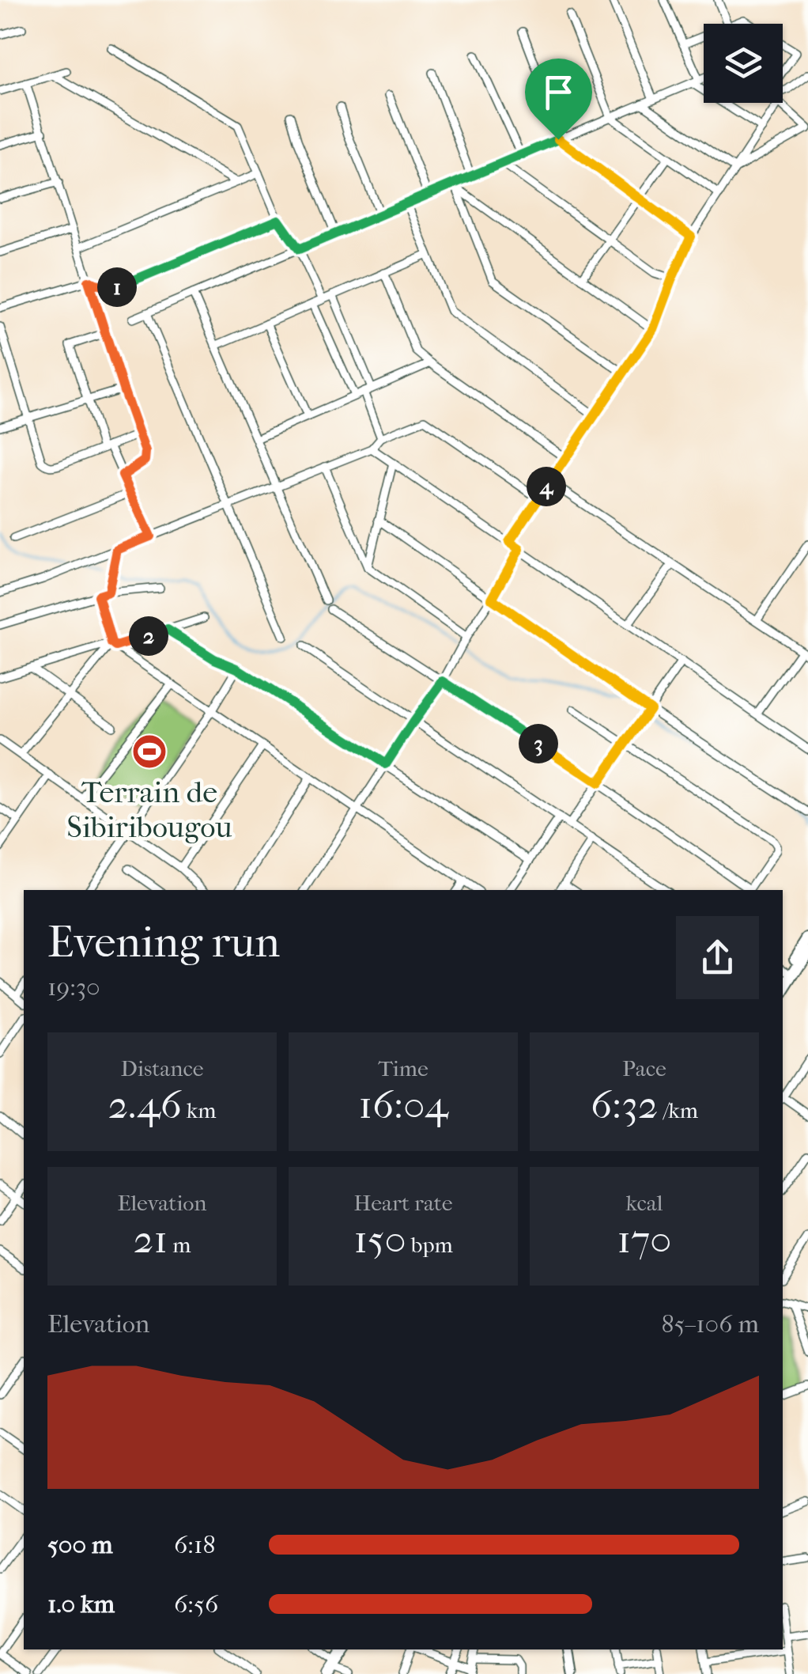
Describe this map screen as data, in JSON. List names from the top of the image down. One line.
{"places":{"sports":["Terrain de Sibiribougou"]},"page":{"pins":["1","4","2","3"],"heading":["Evening run","19:30"],"stats":[["Distance","2.46 km"],["Time","16:04"],["Pace","6:32 /km"],["Elevation","21 m"],["Heart rate","150 bpm"],["kcal","170"]],"chart":["Elevation","85–106 m"],"list":[{"name":"500 m","note":"6:18"},{"name":"1.0 km","note":"6:56"}]}}
